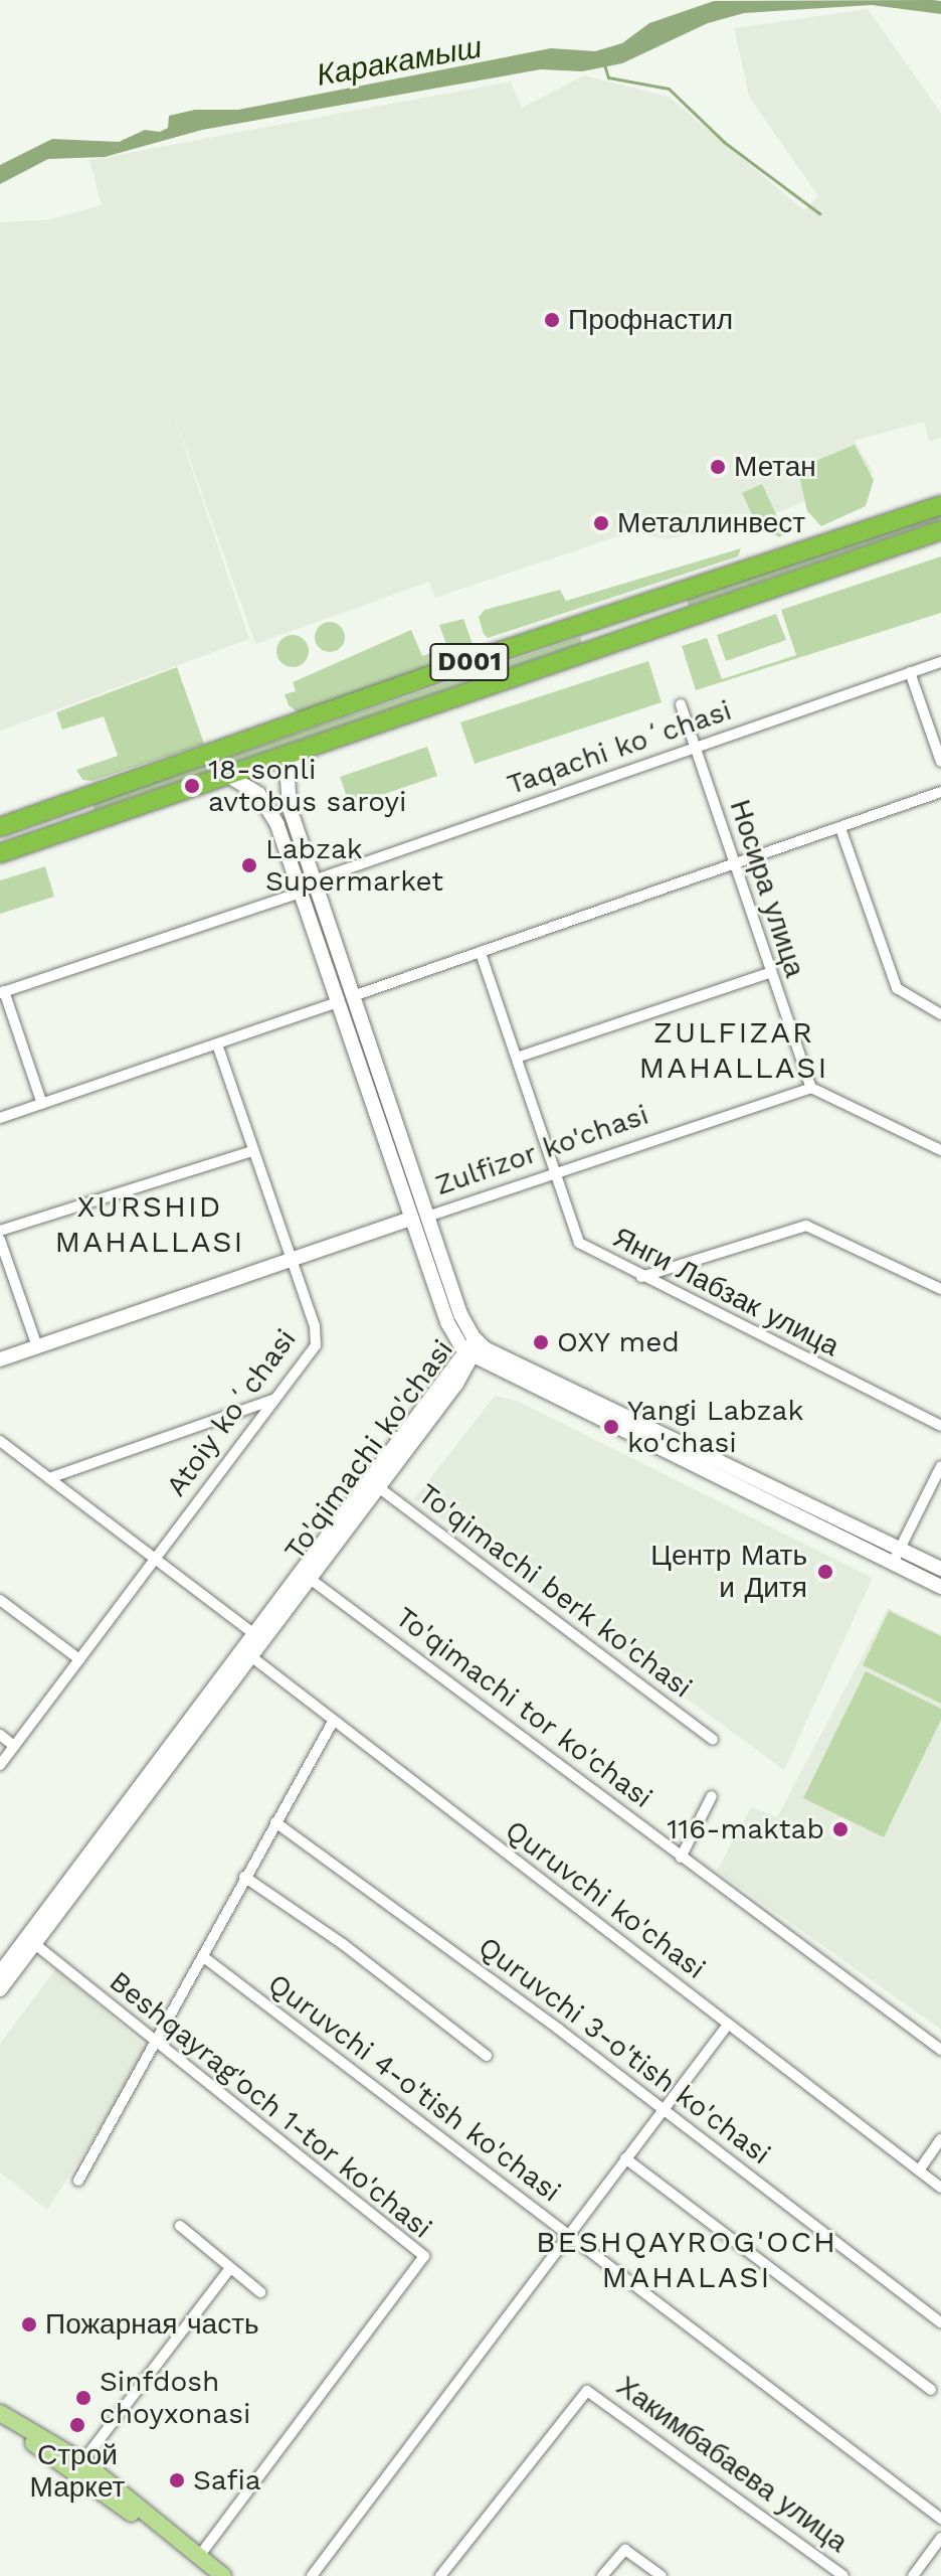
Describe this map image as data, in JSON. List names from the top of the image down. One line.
{"streets":{"highway":["D001"],"main road":["Zulfizor ko'chasi","To'qimachi ko'chasi"],"street":["Taqachi koʻchasi","Носира улица","Янги Лабзак улица","Atoiy koʻchasi","To'qimachi berk ko'chasi","To'qimachi tor ko'chasi","Quruvchi ko'chasi","Quruvchi 3-o'tish ko'chasi","Quruvchi 4-o'tish ko'chasi","Beshqayrag'och 1-tor ko'chasi","Хакимбабаева улица"]},"crossings":[["Taqachi koʻchasi","Носира улица"],["Носира улица","Zulfizor ko'chasi"],["Zulfizor ko'chasi","Янги Лабзак улица"],["Zulfizor ko'chasi","Atoiy koʻchasi"],["To'qimachi ko'chasi","To'qimachi berk ko'chasi"],["To'qimachi ko'chasi","To'qimachi tor ko'chasi"],["To'qimachi ko'chasi","Quruvchi ko'chasi"],["To'qimachi ko'chasi","Beshqayrag'och 1-tor ko'chasi"]],"districts":["ZULFIZAR MAHALLASI","XURSHID MAHALLASI","BESHQAYROG'OCH MAHALASI"],"water":["Каракамыш"],"places":["Профнастил","Метан","Металлинвест","18-sonli avtobus saroyi","Labzak Supermarket","OXY med","Yangi Labzak ko'chasi","Центр Мать и Дитя","116-maktab","Пожарная часть","Sinfdosh choyxonasi","Строй Маркет","Safia"]}
